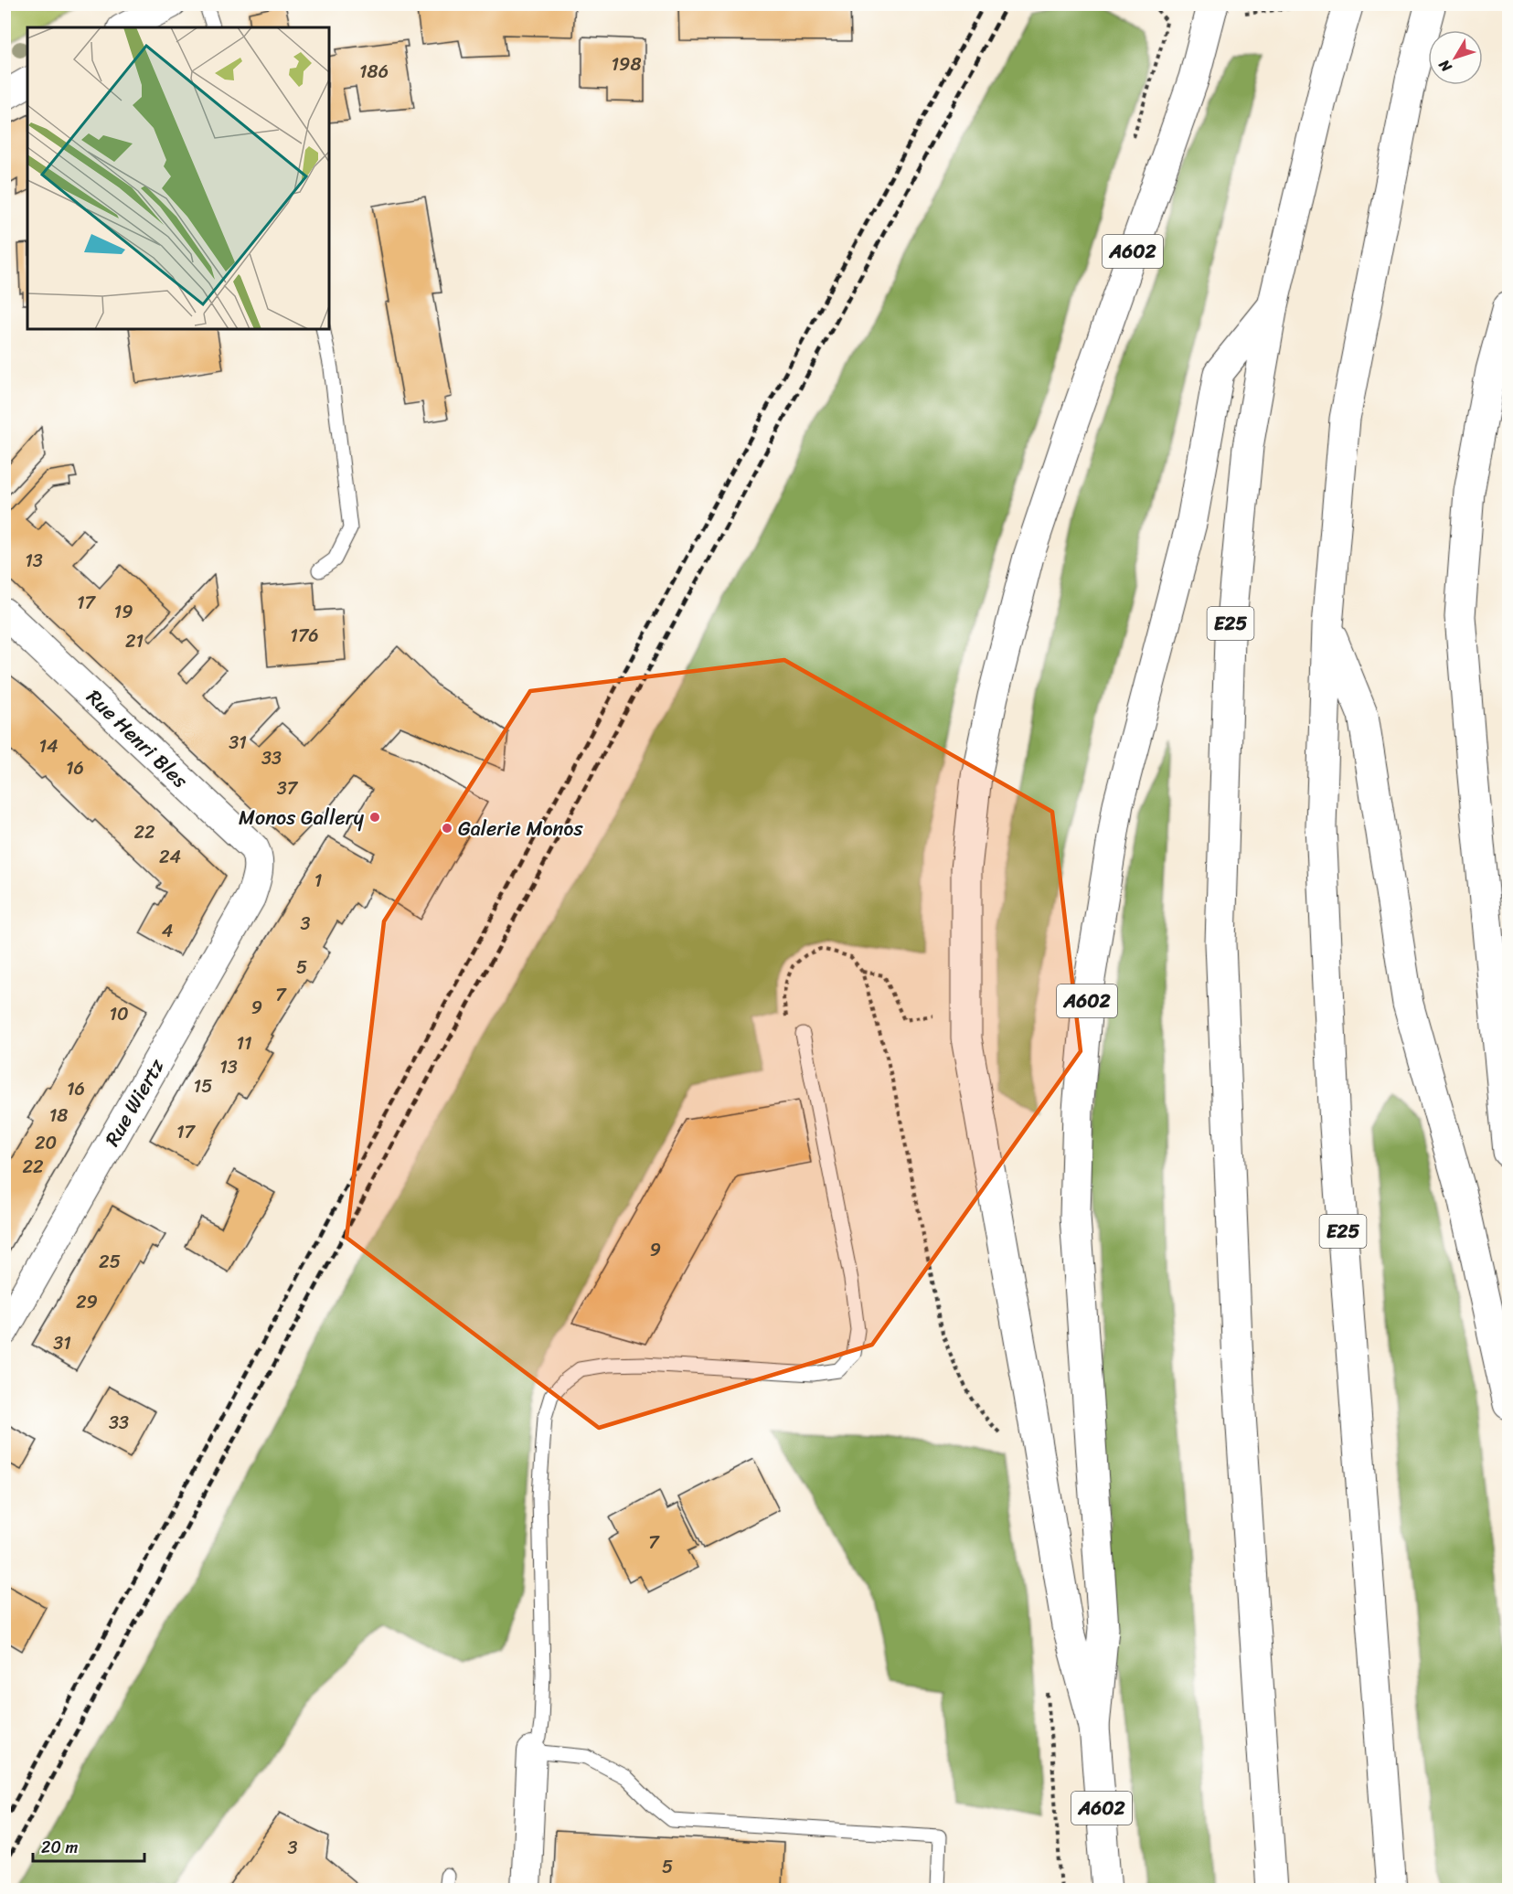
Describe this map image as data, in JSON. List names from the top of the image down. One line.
{"streets":{"highway":["A602","E25"],"street":["Rue Henri Bles","Rue Wiertz"]},"crossings":[["A602","E25"],["Rue Henri Bles","Rue Wiertz"]],"places":["Monos Gallery","Galerie Monos"],"house_numbers":["198","186","13","17","19","176","21","31","14","33","16","37","22","24","1","3","4","5","7","9","10","11","13","15","16","18","17","20","22","9","25","29","31","33","7","3","5"],"scale_bar":"20 m","north":"bottom left"}
